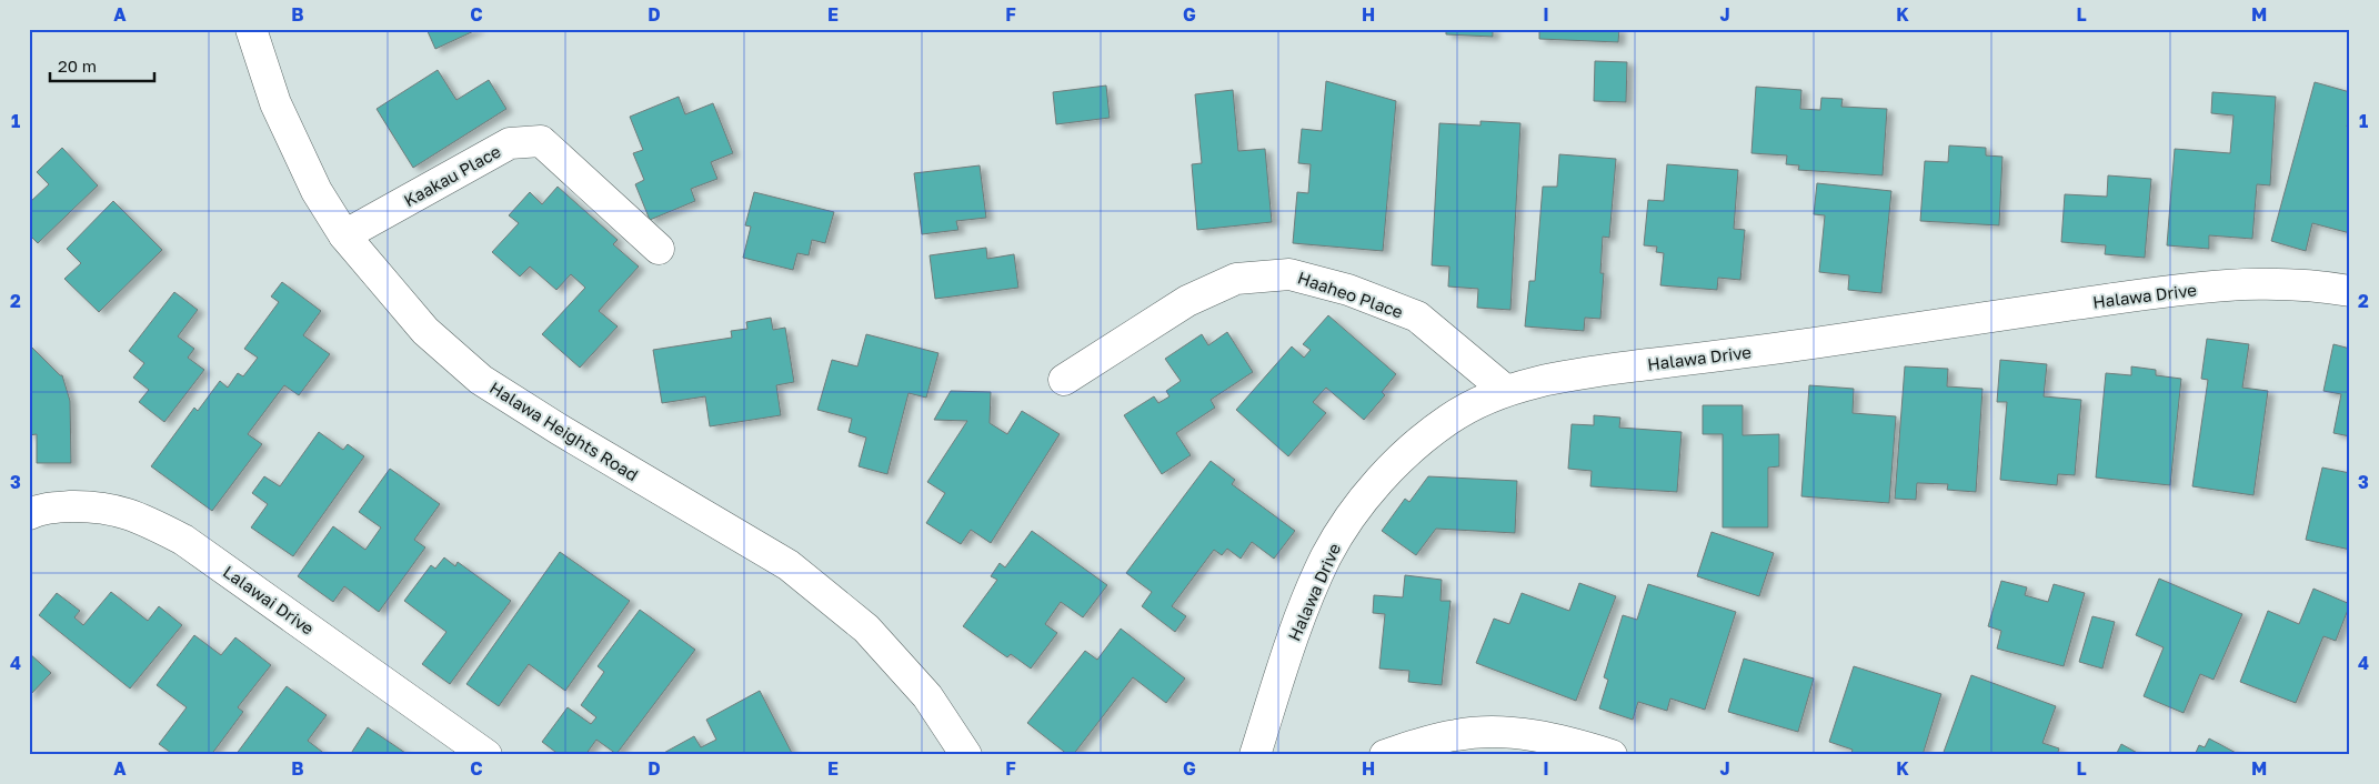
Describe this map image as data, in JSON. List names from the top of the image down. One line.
{"streets":{"street":["Kaakau Place","Haaheo Place","Halawa Drive","Halawa Heights Road","Lalawai Drive"]},"crossings":[["Kaakau Place","Halawa Heights Road"],["Haaheo Place","Halawa Drive"]],"scale_bar":"20 m","grid":{"columns":["A","B","C","D","E","F","G","H","I","J","K","L","M"],"rows":["1","2","3","4"]}}
